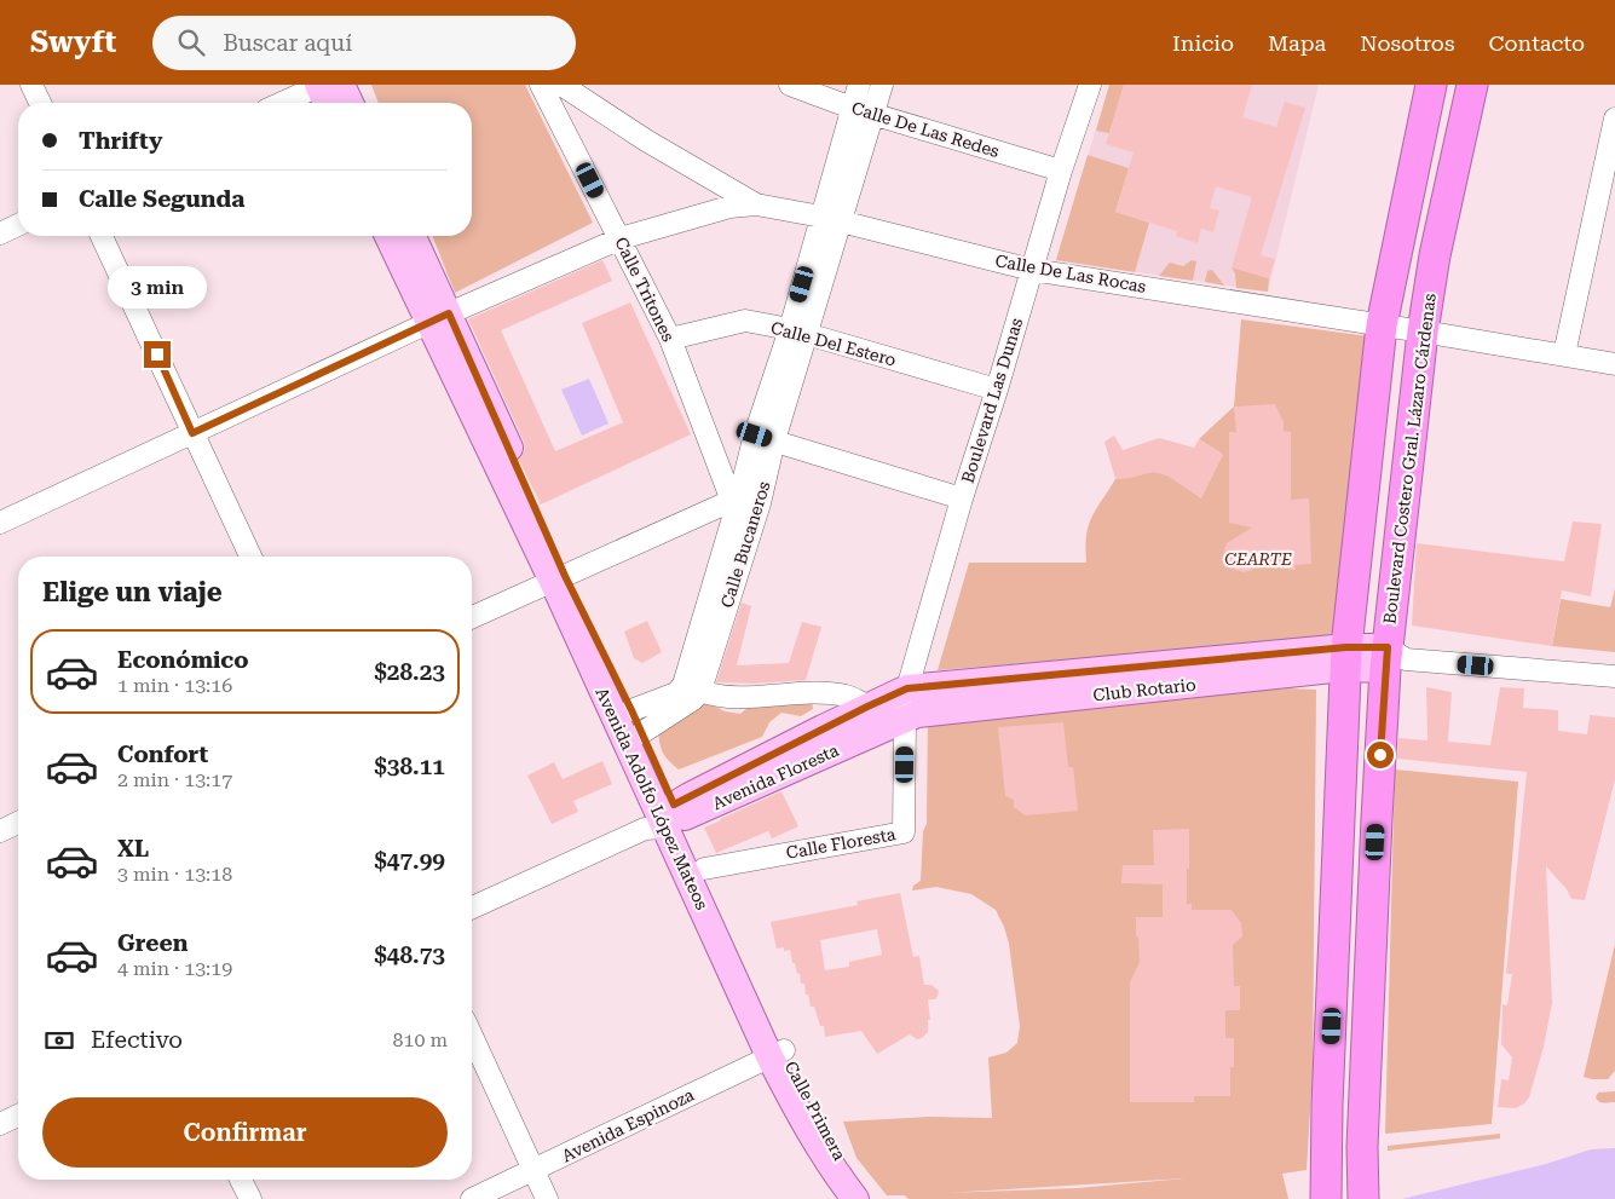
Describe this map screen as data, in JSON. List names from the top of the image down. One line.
{"streets":{"highway":["Boulevard Costero Gral. Lázaro Cárdenas"],"main road":["Club Rotario","Avenida Floresta","Avenida Adolfo López Mateos","Calle Primera"],"street":["Calle De Las Redes","Calle De Las Rocas","Calle Tritones","Calle Del Estero","Boulevard Las Dunas","Calle Bucaneros","Calle Floresta","Avenida Espinoza"]},"crossings":[["Calle De Las Redes","Boulevard Las Dunas"],["Calle De Las Redes","Calle Bucaneros"],["Calle De Las Rocas","Boulevard Las Dunas"],["Calle De Las Rocas","Boulevard Costero Gral. Lázaro Cárdenas"],["Calle De Las Rocas","Calle Bucaneros"],["Calle Tritones","Calle Del Estero"],["Calle Tritones","Calle Bucaneros"],["Calle Del Estero","Boulevard Las Dunas"],["Calle Del Estero","Calle Bucaneros"],["Boulevard Las Dunas","Club Rotario"],["Boulevard Las Dunas","Avenida Floresta"],["Boulevard Las Dunas","Calle Floresta"],["Boulevard Costero Gral. Lázaro Cárdenas","Club Rotario"],["Calle Bucaneros","Avenida Adolfo López Mateos"],["Club Rotario","Avenida Floresta"],["Club Rotario","Calle Floresta"],["Avenida Floresta","Avenida Adolfo López Mateos"],["Avenida Floresta","Calle Floresta"],["Avenida Adolfo López Mateos","Calle Floresta"],["Avenida Adolfo López Mateos","Calle Primera"],["Avenida Adolfo López Mateos","Avenida Espinoza"],["Calle Primera","Avenida Espinoza"]],"parks":["CEARTE"],"page":{"header":"Swyft","search":"Buscar aquí","nav":["Inicio","Mapa","Nosotros","Contacto"],"banner":["Thrifty","Calle Segunda"],"bubble":"3 min","heading":"Elige un viaje","list":[{"name":"Económico","note":"1 min · 13:16","value":"$28.23"},{"name":"Confort","note":"2 min · 13:17","value":"$38.11"},{"name":"XL","note":"3 min · 13:18","value":"$47.99"},{"name":"Green","note":"4 min · 13:19","value":"$48.73"}],"pay":["Efectivo","810 m"],"buttons":"Confirmar"}}
